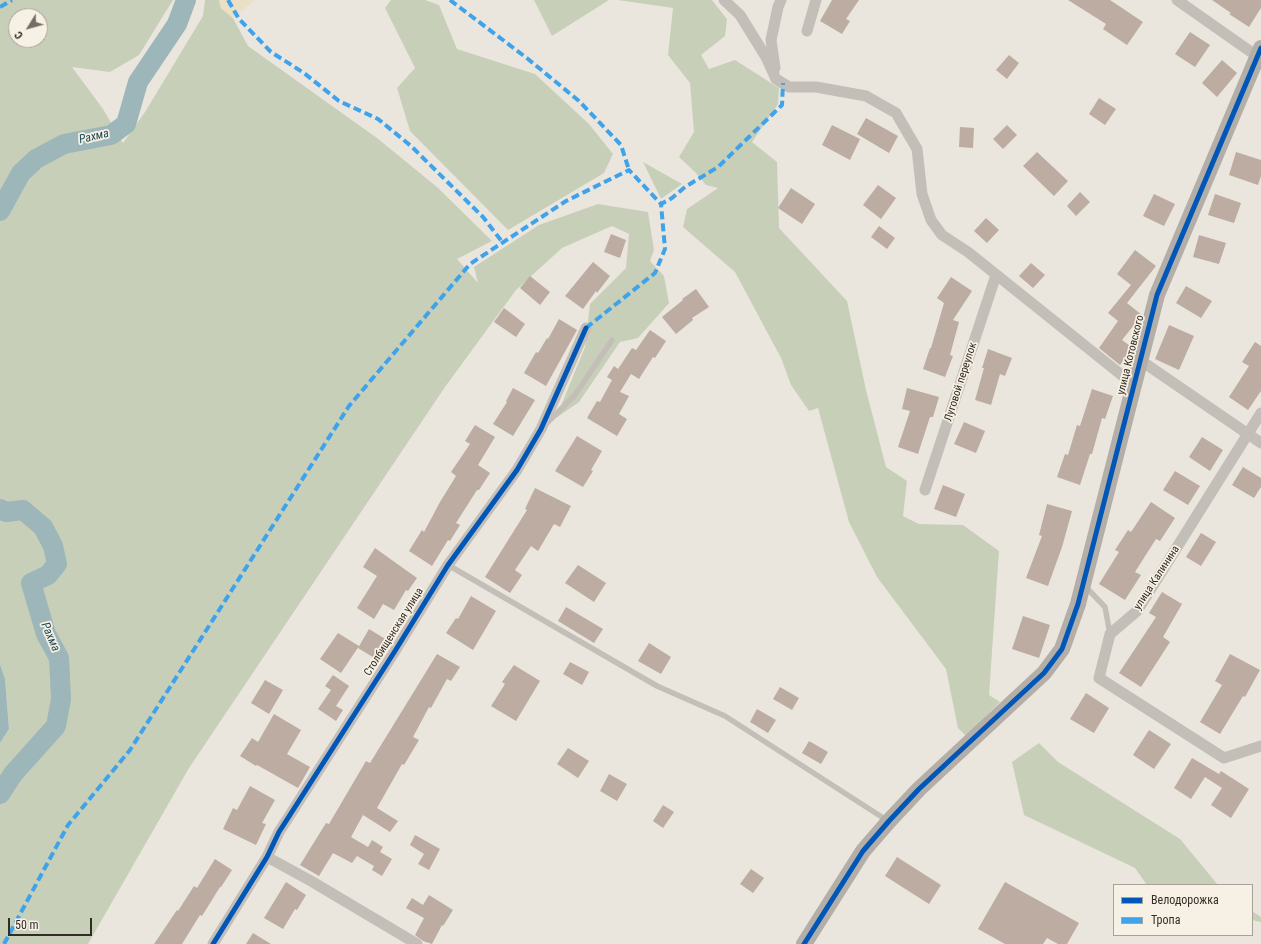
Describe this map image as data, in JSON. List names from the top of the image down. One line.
{"streets":{"street":["улица Котовского","Луговой переулок","улица Калинина","Столбищенская улица"]},"water":["Рахма"],"legend":["Велодорожка","Тропа"],"scale_bar":"50 m","north":"bottom left"}
